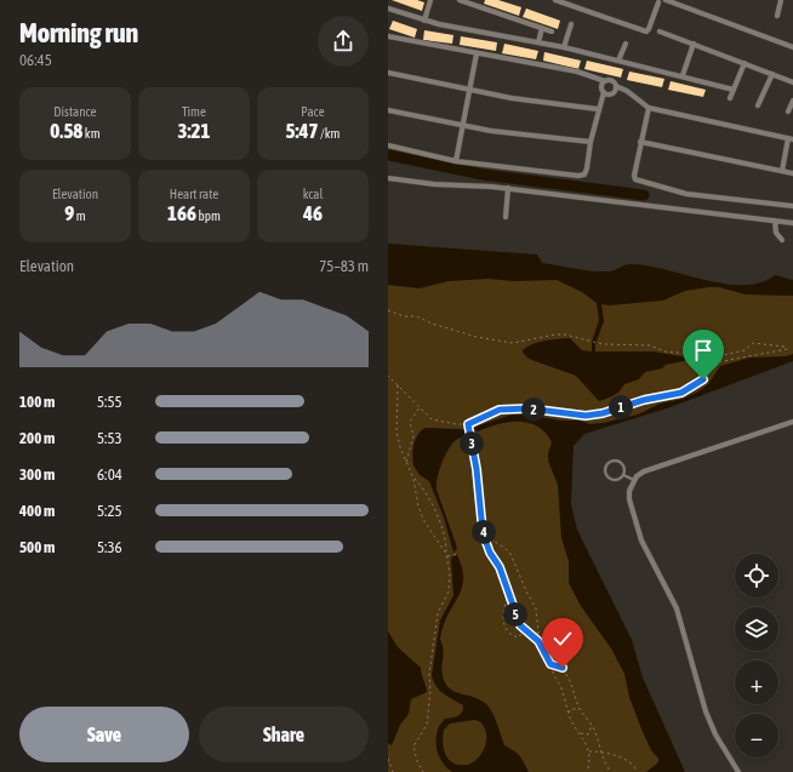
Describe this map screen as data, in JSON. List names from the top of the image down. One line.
{"page":{"heading":["Morning run","06:45"],"stats":[["Distance","0.58 km"],["Time","3:21"],["Pace","5:47 /km"],["Elevation","9 m"],["Heart rate","166 bpm"],["kcal","46"]],"chart":["Elevation","75–83 m"],"list":[{"name":"100 m","note":"5:55"},{"name":"200 m","note":"5:53"},{"name":"300 m","note":"6:04"},{"name":"400 m","note":"5:25"},{"name":"500 m","note":"5:36"}],"pins":["1","2","3","4","5"],"map_buttons":["+","−"],"buttons":["Save","Share"]}}
